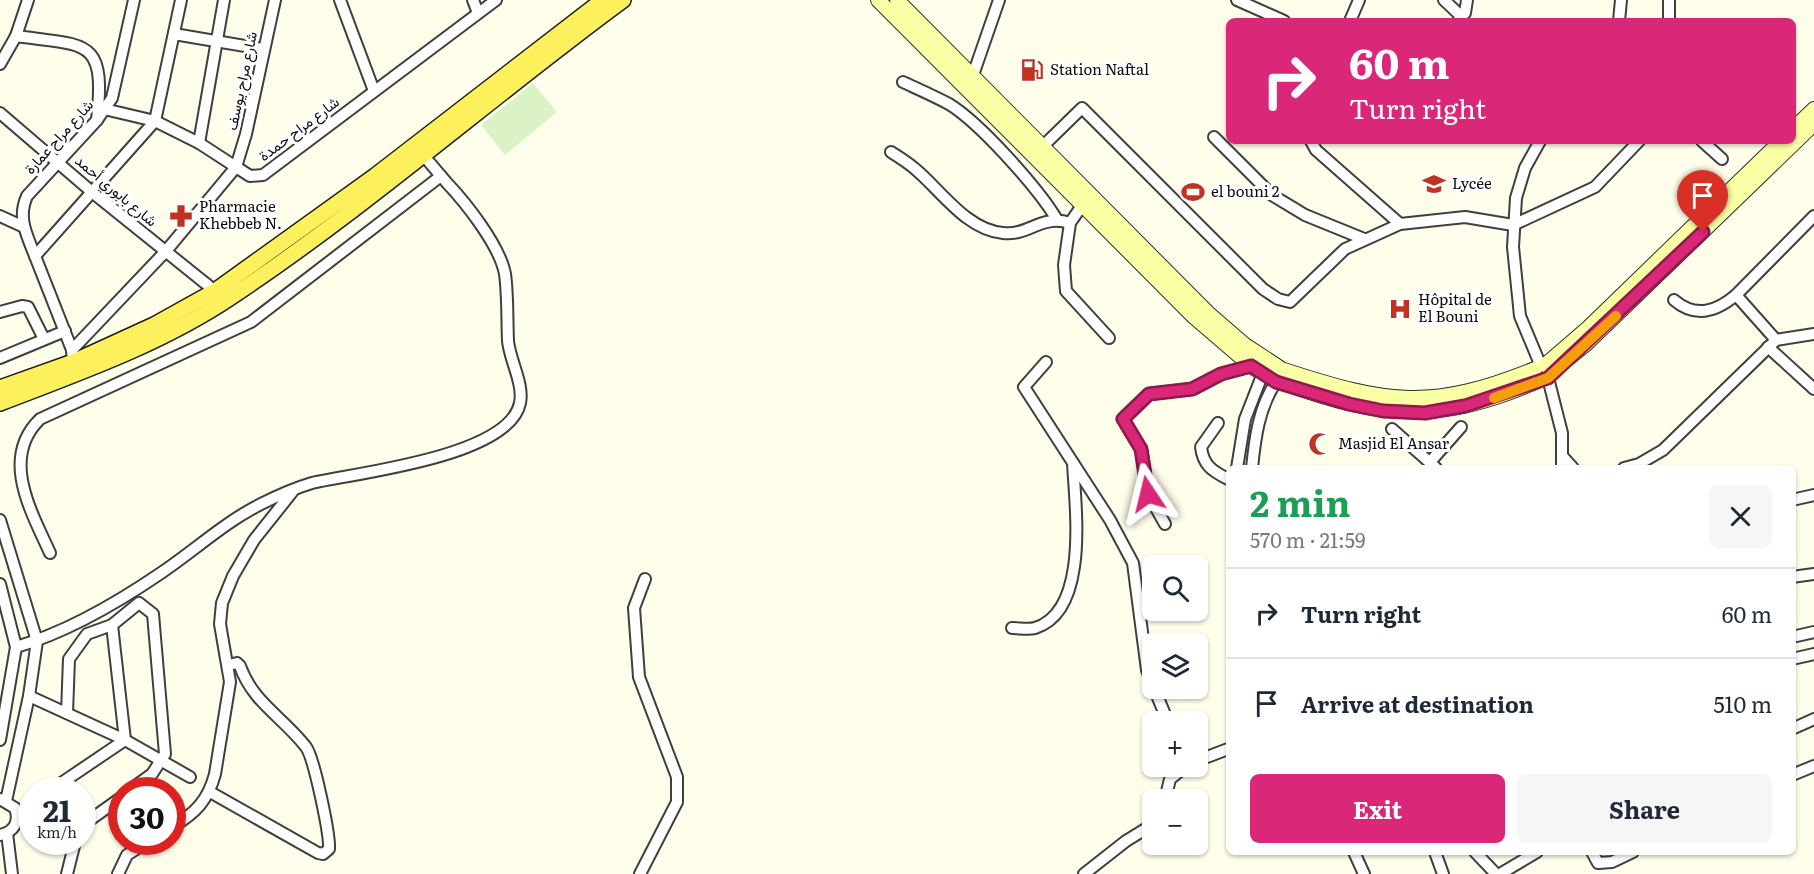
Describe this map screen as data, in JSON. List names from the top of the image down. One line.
{"streets":{"street":["شارع مراح يوسف","شارع مراح حمدة","شارع مراح عمارة","شارع بابوري أحمد"]},"crossings":[["شارع مراح يوسف","شارع مراح حمدة"],["شارع مراح حمدة","شارع مراح عمارة"],["شارع مراح عمارة","شارع بابوري أحمد"]],"places":{"fuel station":["Station Naftal"],"school or university":["Lycée"],"sports":["el bouni 2"],"pharmacy":["Pharmacie Khebbeb N."],"hospital":["Hôpital de El Bouni"],"mosque":["Masjid El Ansar"]},"page":{"turn":["60 m","Turn right"],"heading":["2 min","570 m · 21:59"],"map_buttons":["+","−"],"list":[{"name":"Turn right","value":"60 m"},{"name":"Arrive at destination","value":"510 m"}],"buttons":["Exit","Share"],"speed":"21 km/h","limit":"30"}}
